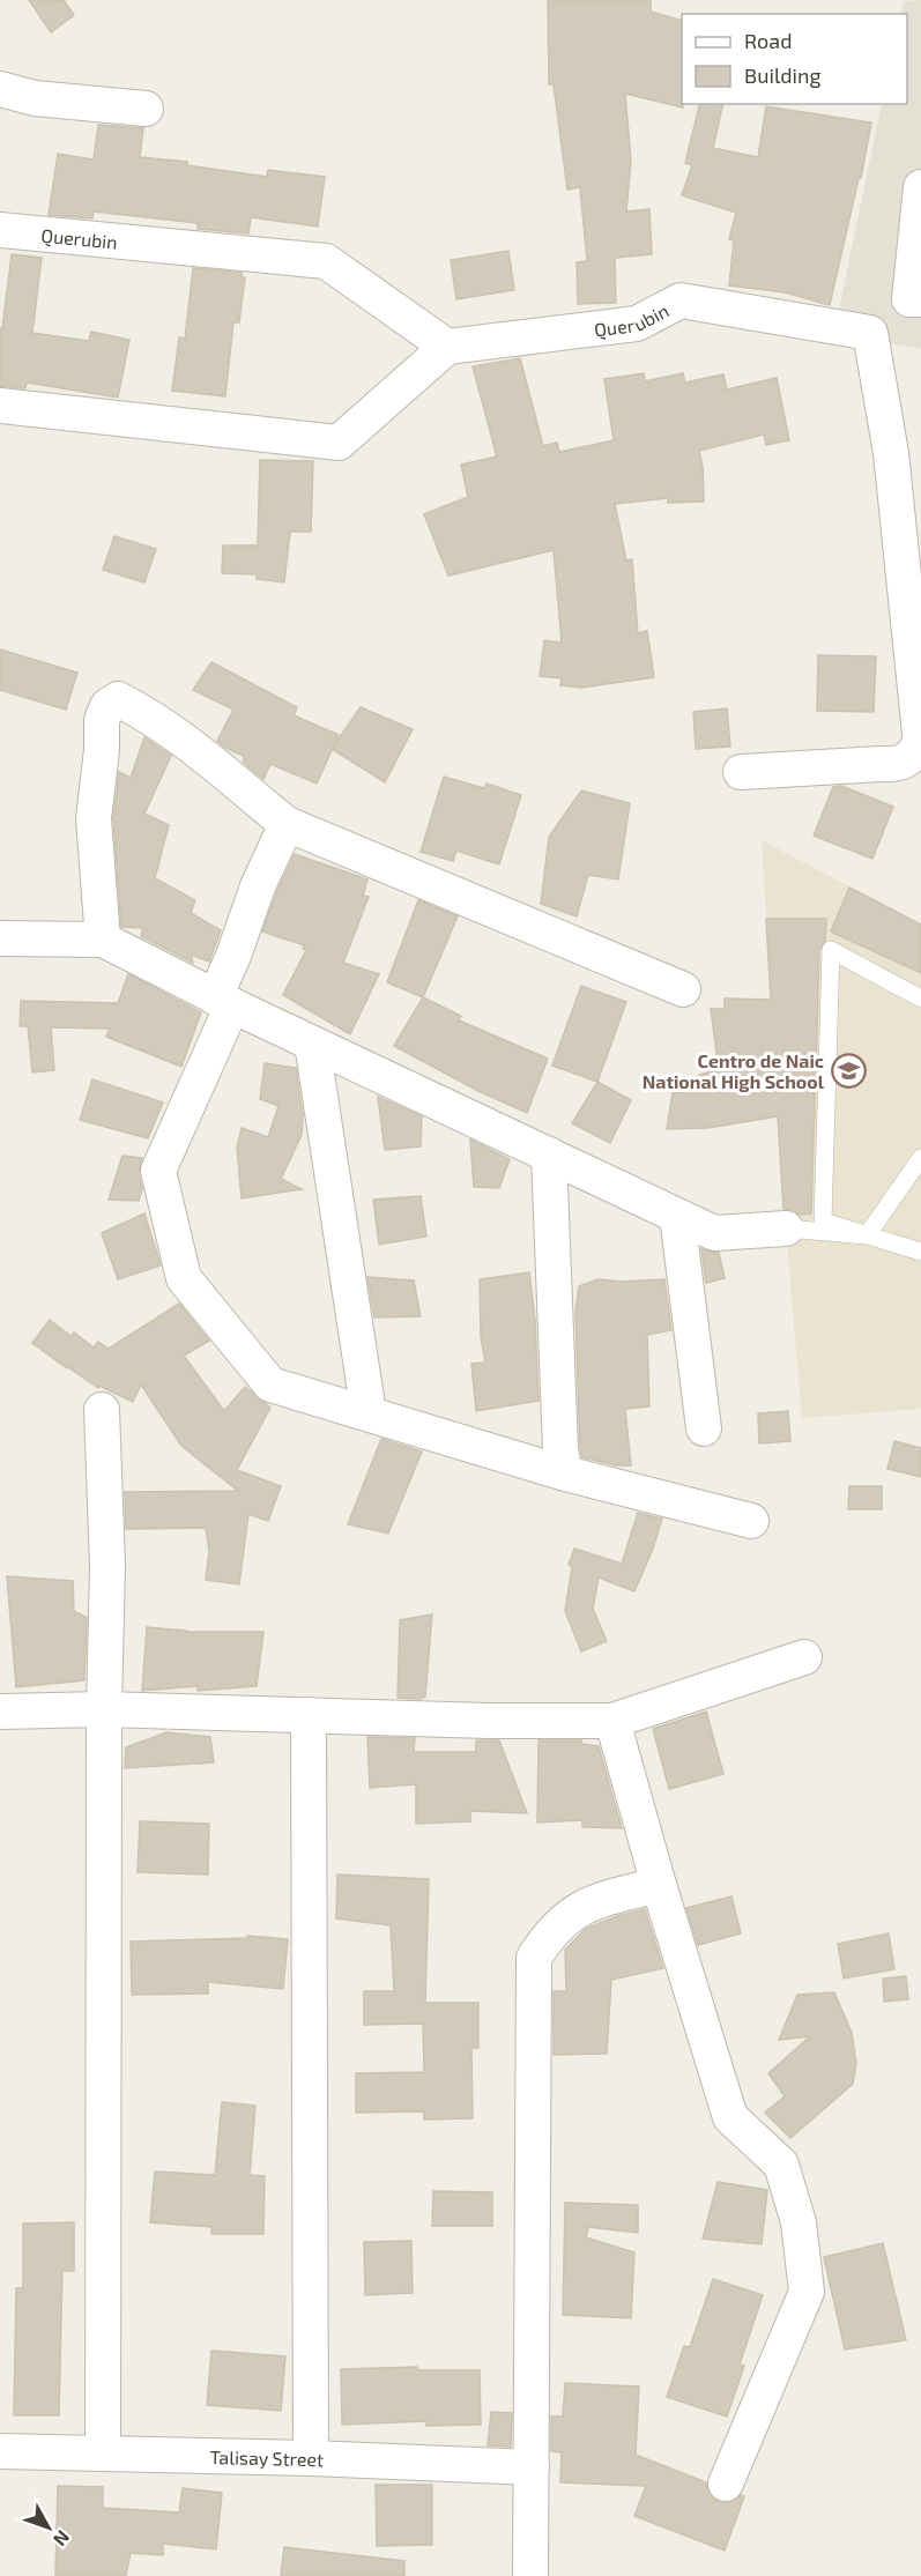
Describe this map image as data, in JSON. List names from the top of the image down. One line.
{"streets":{"street":["Querubin","Talisay Street"]},"places":{"school or university":["Centro de Naic National High School"]},"legend":["Road","Building"],"north":"bottom right"}
